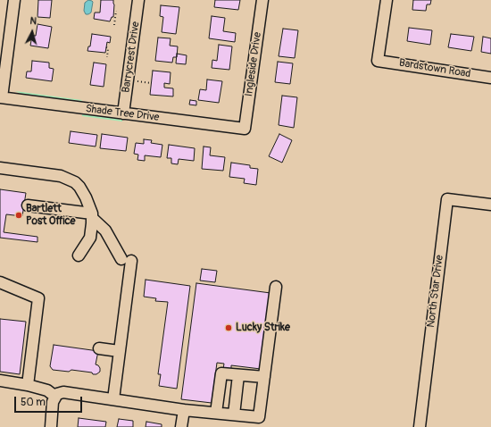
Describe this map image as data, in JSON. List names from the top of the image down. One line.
{"streets":{"street":["Barrycrest Drive","Ingleside Drive","Bardstown Road","Shade Tree Drive","North Star Drive"]},"crossings":[["Barrycrest Drive","Shade Tree Drive"],["Ingleside Drive","Shade Tree Drive"]],"places":["Bartlett Post Office","Lucky Strike"],"scale_bar":"50 m","north":"top"}
